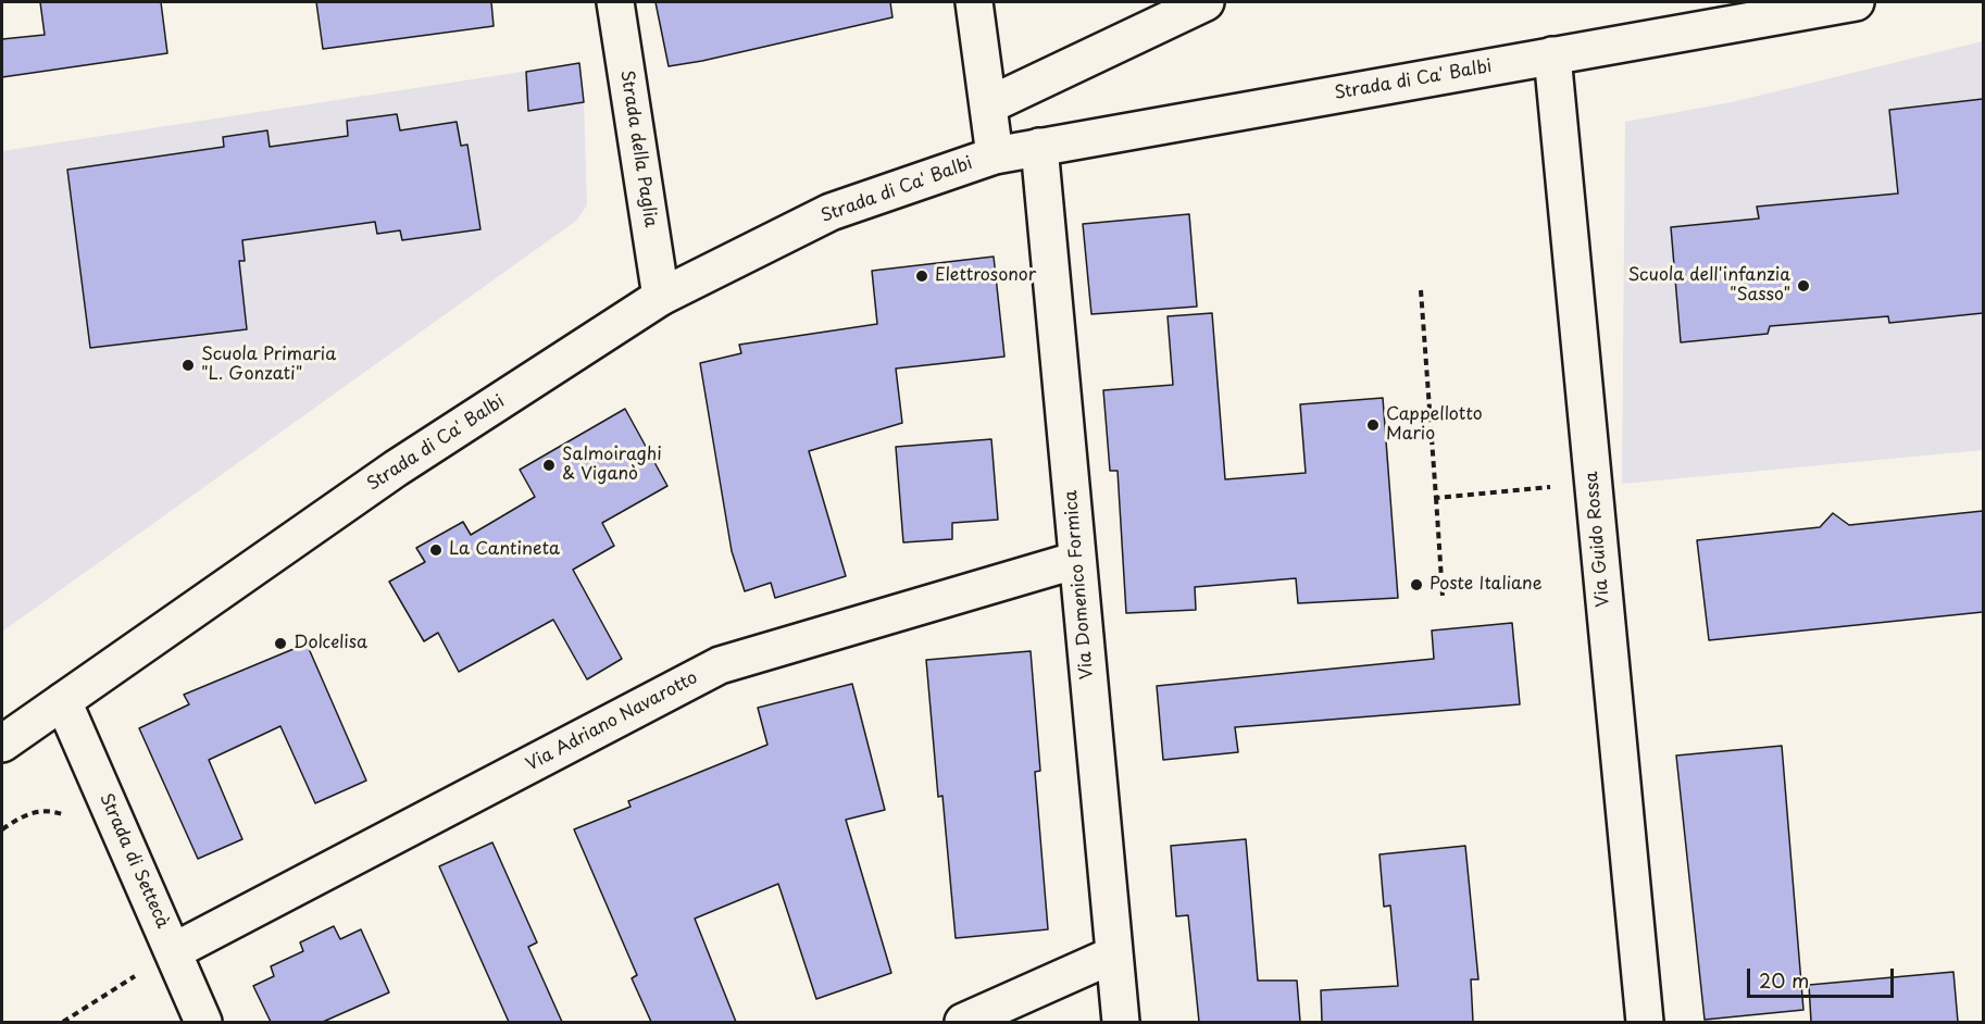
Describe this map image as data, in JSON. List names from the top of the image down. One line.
{"streets":{"street":["Strada di Ca' Balbi","Strada della Paglia","Via Guido Rossa","Via Domenico Formica","Via Adriano Navarotto","Strada di Settecà"]},"crossings":[["Strada di Ca' Balbi","Strada della Paglia"],["Strada di Ca' Balbi","Via Guido Rossa"],["Strada di Ca' Balbi","Via Domenico Formica"],["Strada di Ca' Balbi","Strada di Settecà"],["Via Domenico Formica","Via Adriano Navarotto"],["Via Adriano Navarotto","Strada di Settecà"]],"places":["Elettrosonor","Scuola dell'infanzia \"Sasso\"","Scuola Primaria \"L. Gonzati\"","Cappellotto Mario","Salmoiraghi & Viganò","La Cantineta","Poste Italiane","Dolcelisa"],"scale_bar":"20 m"}
